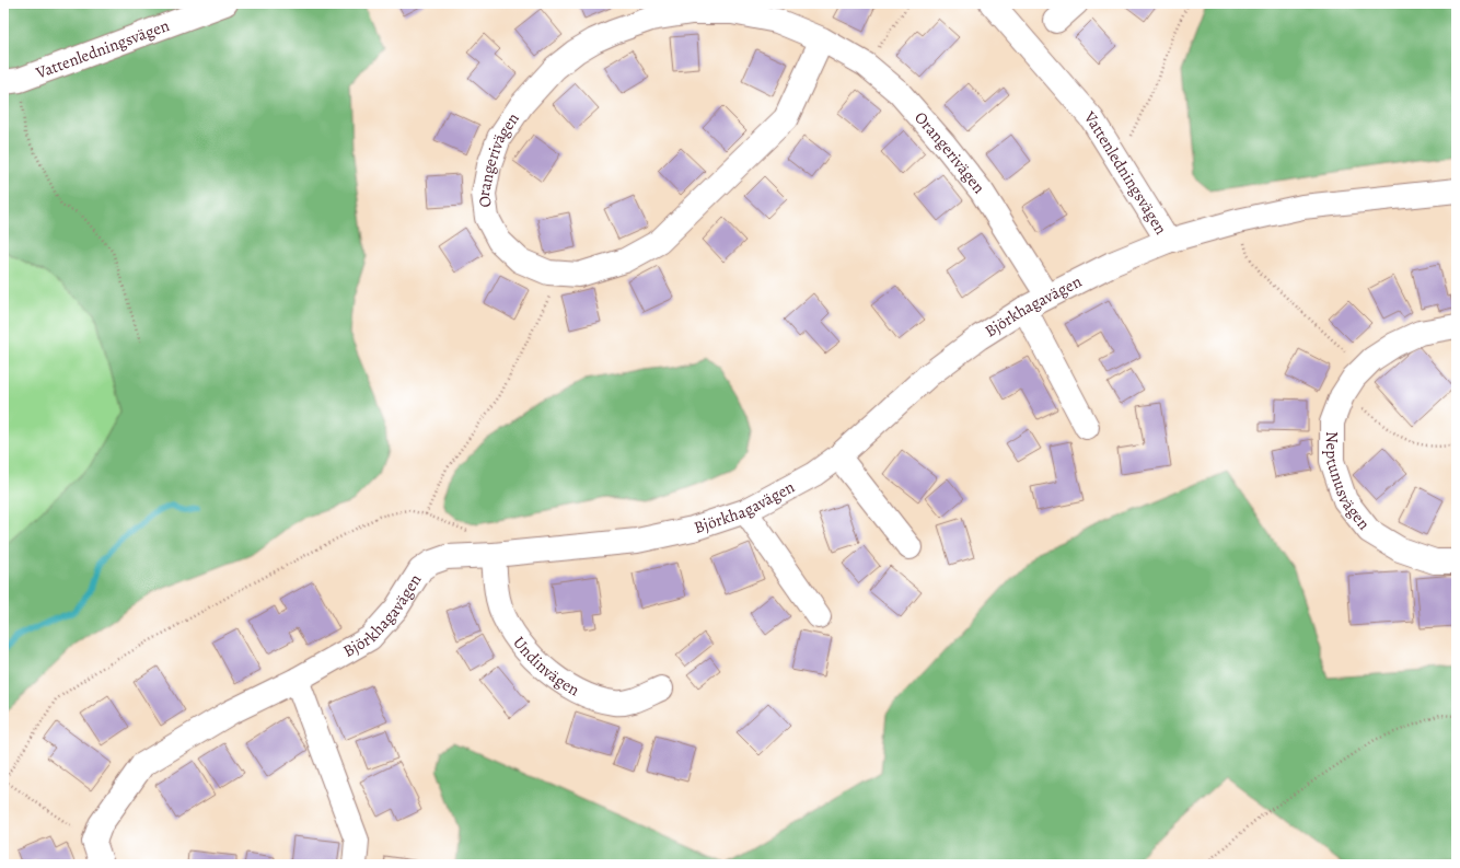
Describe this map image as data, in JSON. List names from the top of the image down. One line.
{"streets":{"street":["Vattenledningsvägen","Orangerivägen","Björkhagavägen","Neptunusvägen","Undinvägen"]},"crossings":[["Vattenledningsvägen","Björkhagavägen"],["Orangerivägen","Björkhagavägen"],["Björkhagavägen","Undinvägen"]]}
